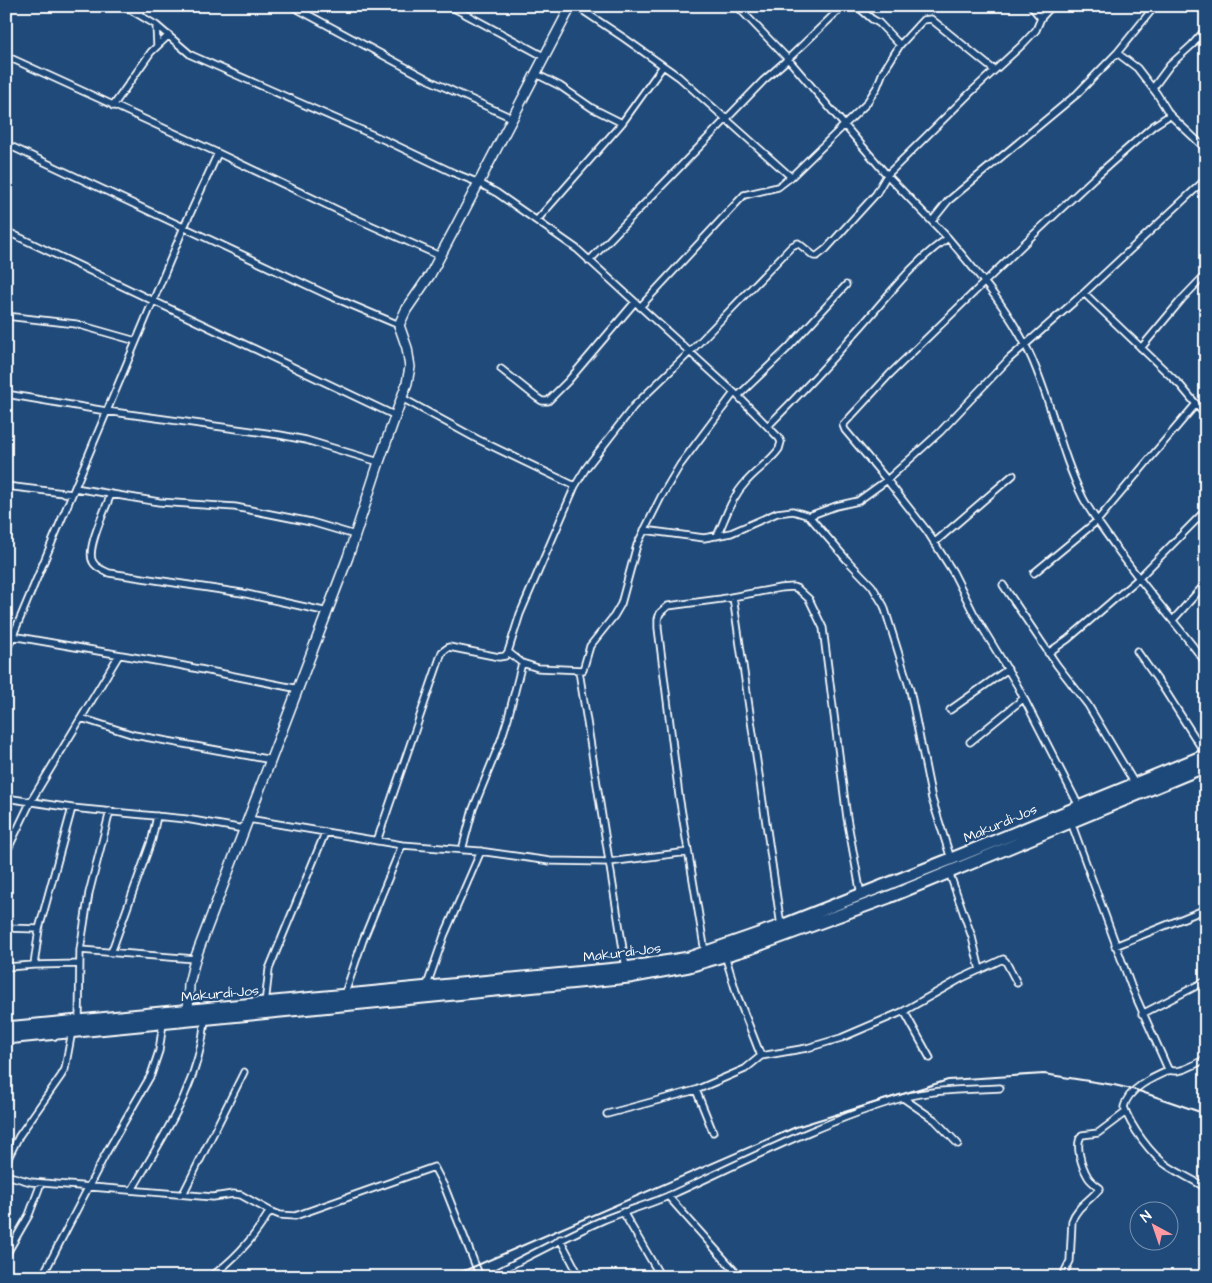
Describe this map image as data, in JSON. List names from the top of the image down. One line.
{"streets":{"highway":["Makurdi-Jos"]},"north":"top left"}
